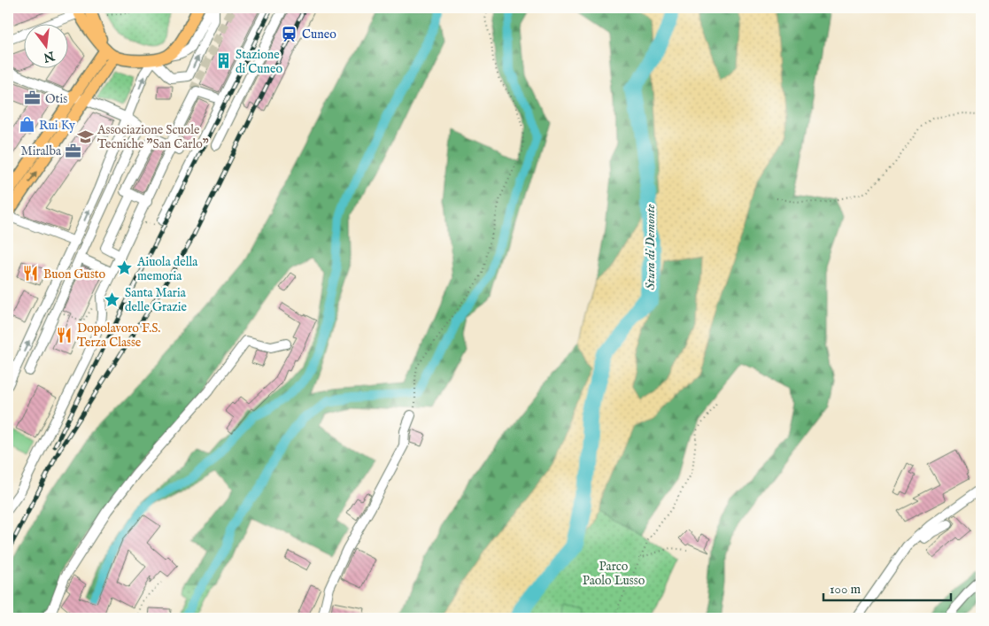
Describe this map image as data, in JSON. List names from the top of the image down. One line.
{"water":["Stura di Demonte"],"parks":["Parco Paolo Lusso"],"places":{"station":["Cuneo"],"building":["Stazione di Cuneo"],"office":["Otis","Miralba"],"shop":["Rui Ky"],"school or university":["Associazione Scuole Tecniche \"San Carlo\""],"place":["Aiuola della memoria","Santa Maria delle Grazie"],"restaurant":["Buon Gusto","Dopolavoro F.S. Terza Classe"]},"scale_bar":"100 m","north":"bottom"}
